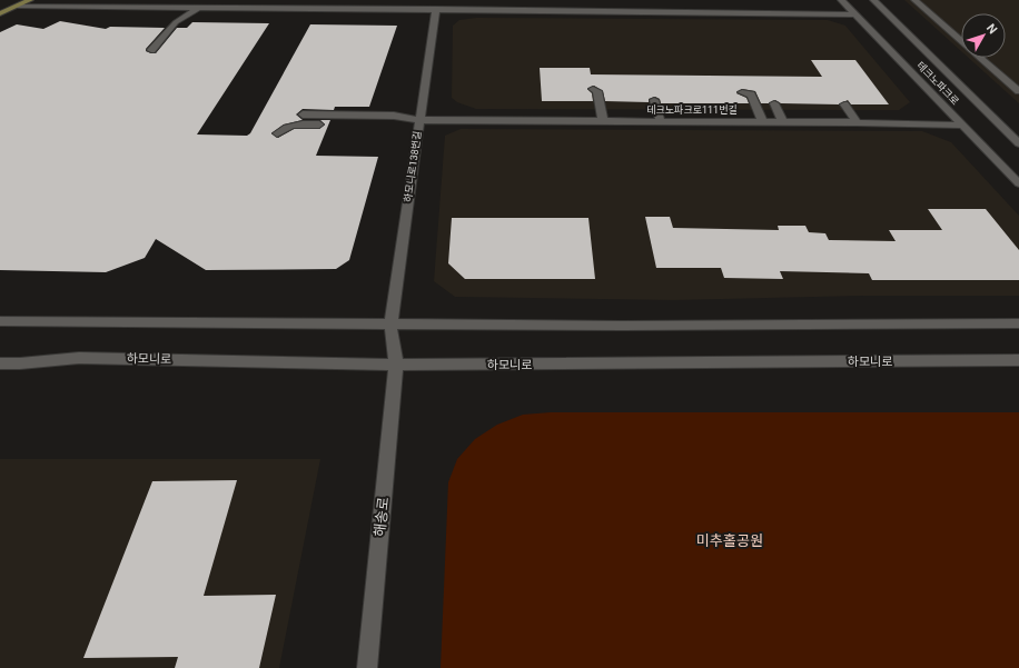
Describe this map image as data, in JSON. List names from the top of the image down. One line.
{"streets":{"street":["테크노파크로","테크노파크로111번길","하모니로138번길","하모니로","해송로"]},"crossings":[["테크노파크로","테크노파크로111번길"],["테크노파크로111번길","하모니로138번길"],["하모니로138번길","하모니로"],["하모니로138번길","해송로"],["하모니로","해송로"]],"parks":["미추홀공원"],"north":"top right"}
